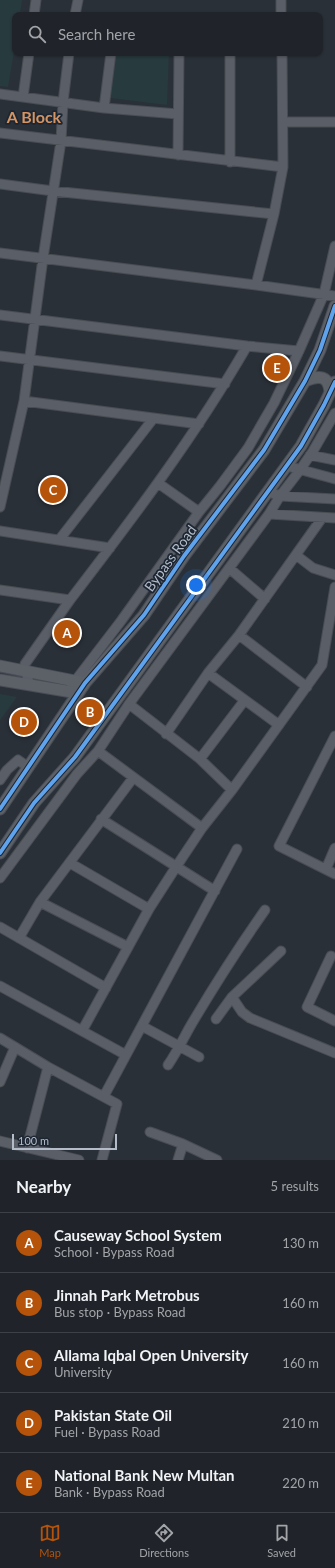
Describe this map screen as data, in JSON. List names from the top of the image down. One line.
{"streets":{"main road":["Bypass Road"]},"districts":["A Block"],"scale_bar":"100 m","page":{"search":"Search here","pins":["E","C","A","B","D"],"scale":"100 m","heading":["Nearby","5 results"],"list":[{"mark":"A","name":"Causeway School System","note":"School · Bypass Road","value":"130 m"},{"mark":"B","name":"Jinnah Park Metrobus","note":"Bus stop · Bypass Road","value":"160 m"},{"mark":"C","name":"Allama Iqbal Open University","note":"University","value":"160 m"},{"mark":"D","name":"Pakistan State Oil","note":"Fuel · Bypass Road","value":"210 m"},{"mark":"E","name":"National Bank New Multan","note":"Bank · Bypass Road","value":"220 m"}],"nav":["Map","Directions","Saved"]}}
